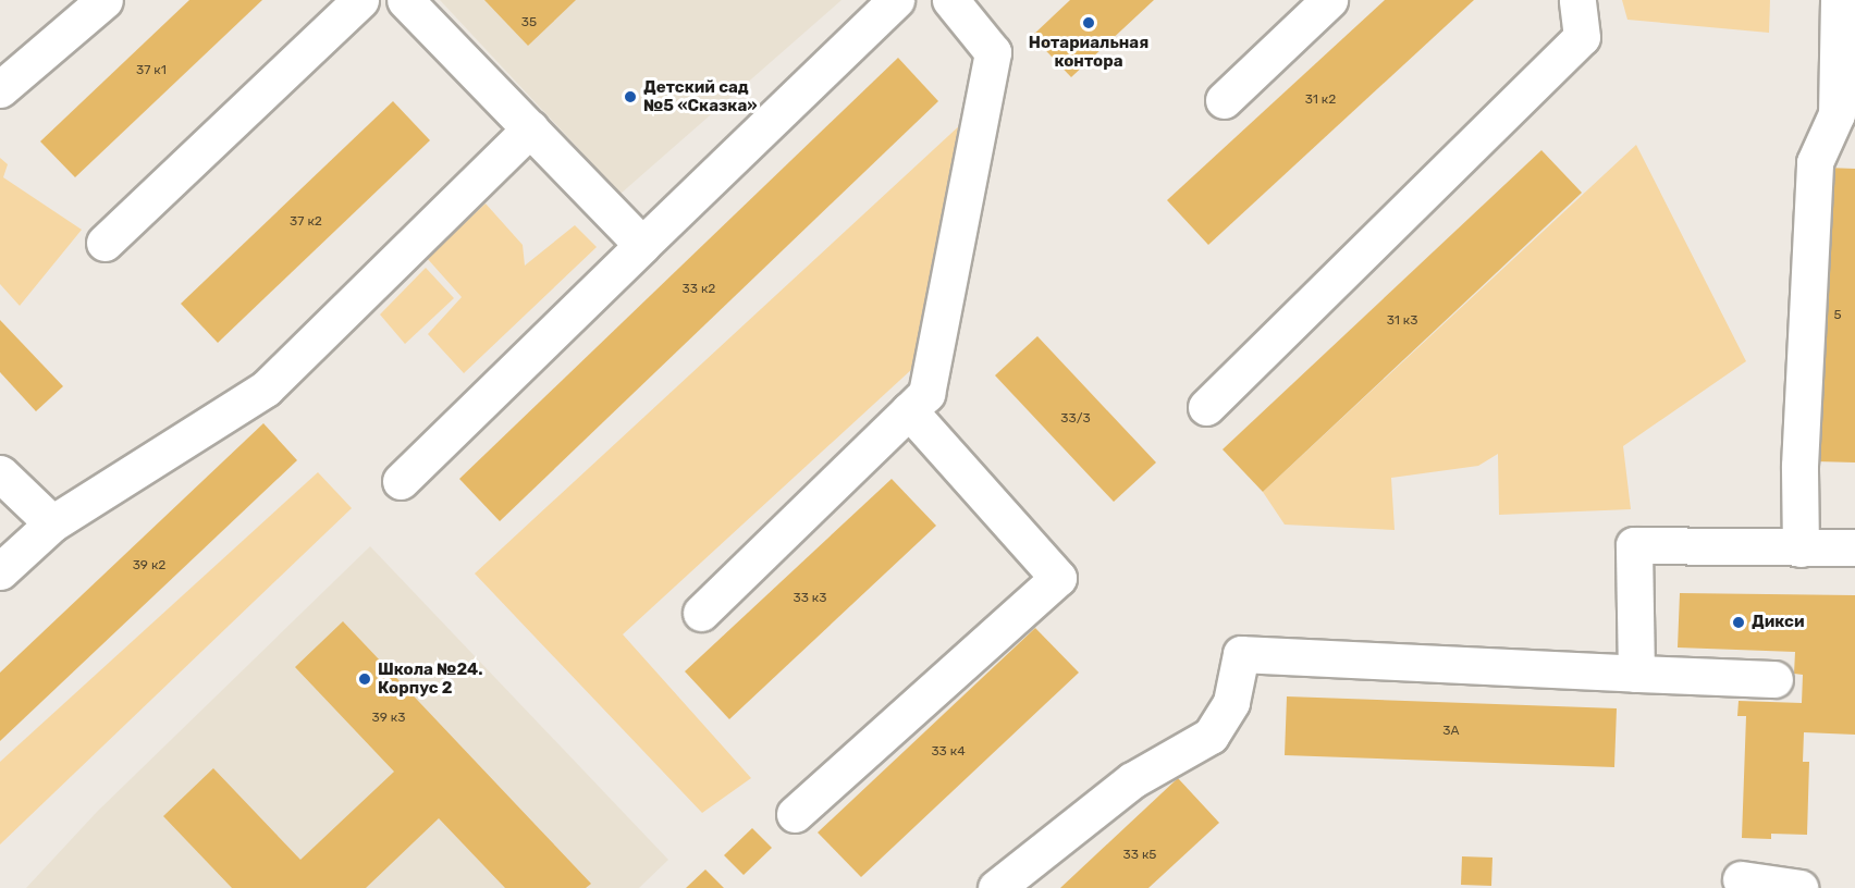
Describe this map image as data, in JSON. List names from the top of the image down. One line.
{"places":["Нотариальная контора","Детский сад №5 «Сказка»","Дикси","Школа №24. Корпус 2"],"house_numbers":["35","37 к1","31 к2","37 к2","33 к2","5","31 к3","33/3","39 к2","33 к3","39 к3","3А","33 к4","33 к5"]}
